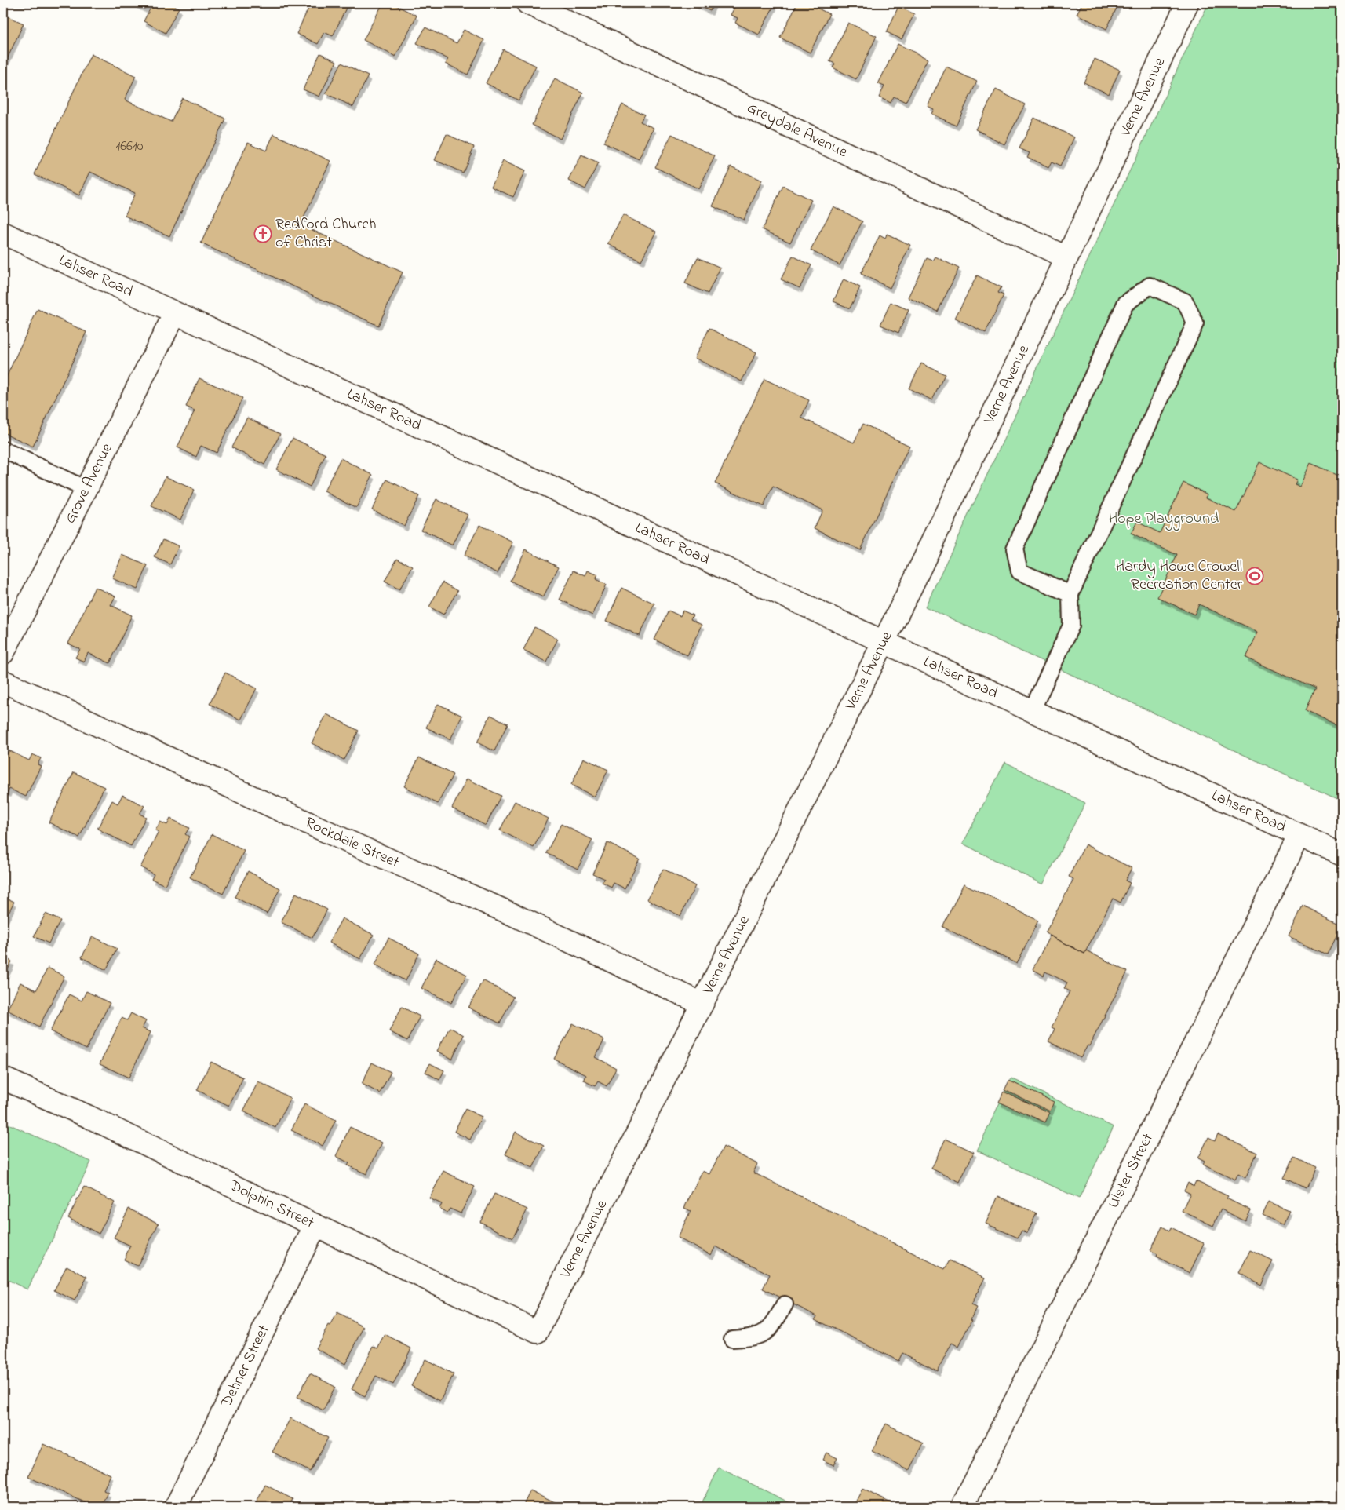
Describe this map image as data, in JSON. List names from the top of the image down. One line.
{"streets":{"street":["Verne Avenue","Greydale Avenue","Lahser Road","Grove Avenue","Rockdale Street","Ulster Street","Dolphin Street","Dehner Street"]},"crossings":[["Verne Avenue","Greydale Avenue"],["Verne Avenue","Lahser Road"],["Verne Avenue","Rockdale Street"],["Verne Avenue","Dolphin Street"],["Lahser Road","Grove Avenue"],["Lahser Road","Ulster Street"],["Dolphin Street","Dehner Street"]],"parks":["Hope Playground"],"places":{"church":["Redford Church of Christ"],"sports":["Hardy Howe Crowell Recreation Center"]},"house_numbers":["16610"]}
